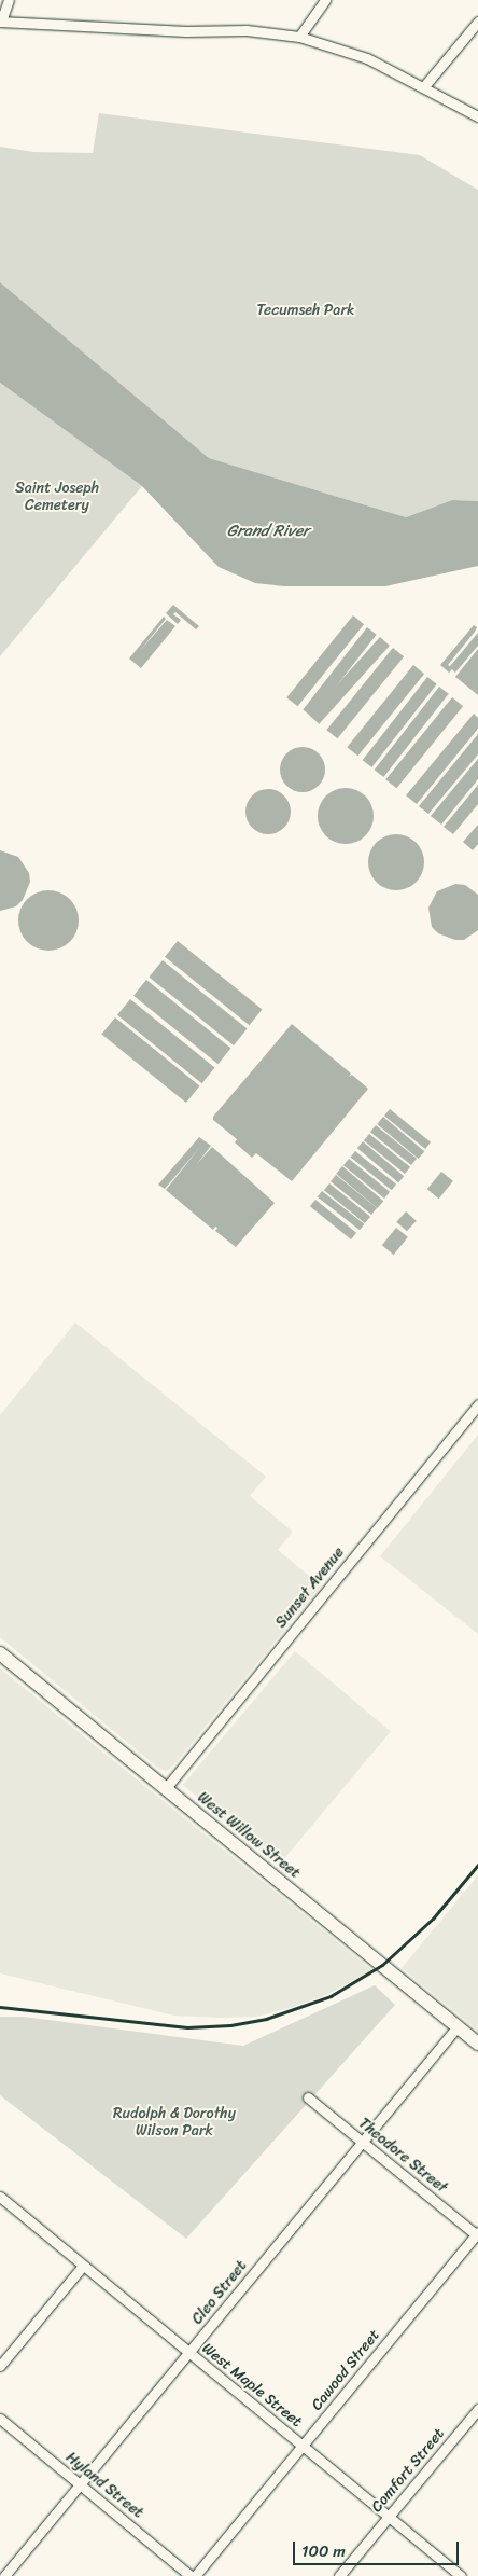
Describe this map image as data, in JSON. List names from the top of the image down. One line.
{"streets":{"street":["Sunset Avenue","West Willow Street","Theodore Street","Cleo Street","Cawood Street","West Maple Street","Comfort Street","Hyland Street"]},"crossings":[["Sunset Avenue","West Willow Street"],["West Willow Street","Cleo Street"],["Theodore Street","Cleo Street"],["Theodore Street","Cawood Street"],["Cleo Street","West Maple Street"],["Cleo Street","Hyland Street"],["Cawood Street","West Maple Street"],["Cawood Street","Hyland Street"],["West Maple Street","Comfort Street"]],"water":["Grand River"],"parks":["Tecumseh Park","Saint Joseph Cemetery","Rudolph & Dorothy Wilson Park"],"scale_bar":"100 m"}
